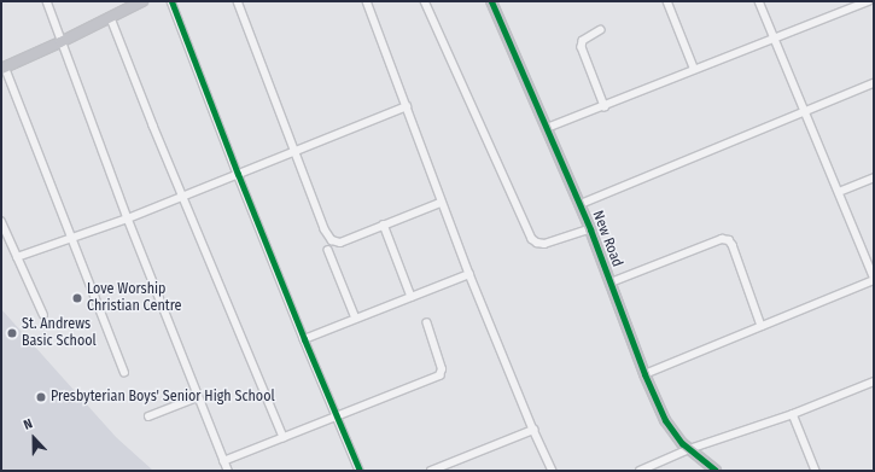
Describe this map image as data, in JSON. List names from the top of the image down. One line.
{"streets":{"street":["New Road"]},"places":["Love Worship Christian Centre","St. Andrews Basic School","Presbyterian Boys' Senior High School"],"north":"top"}
